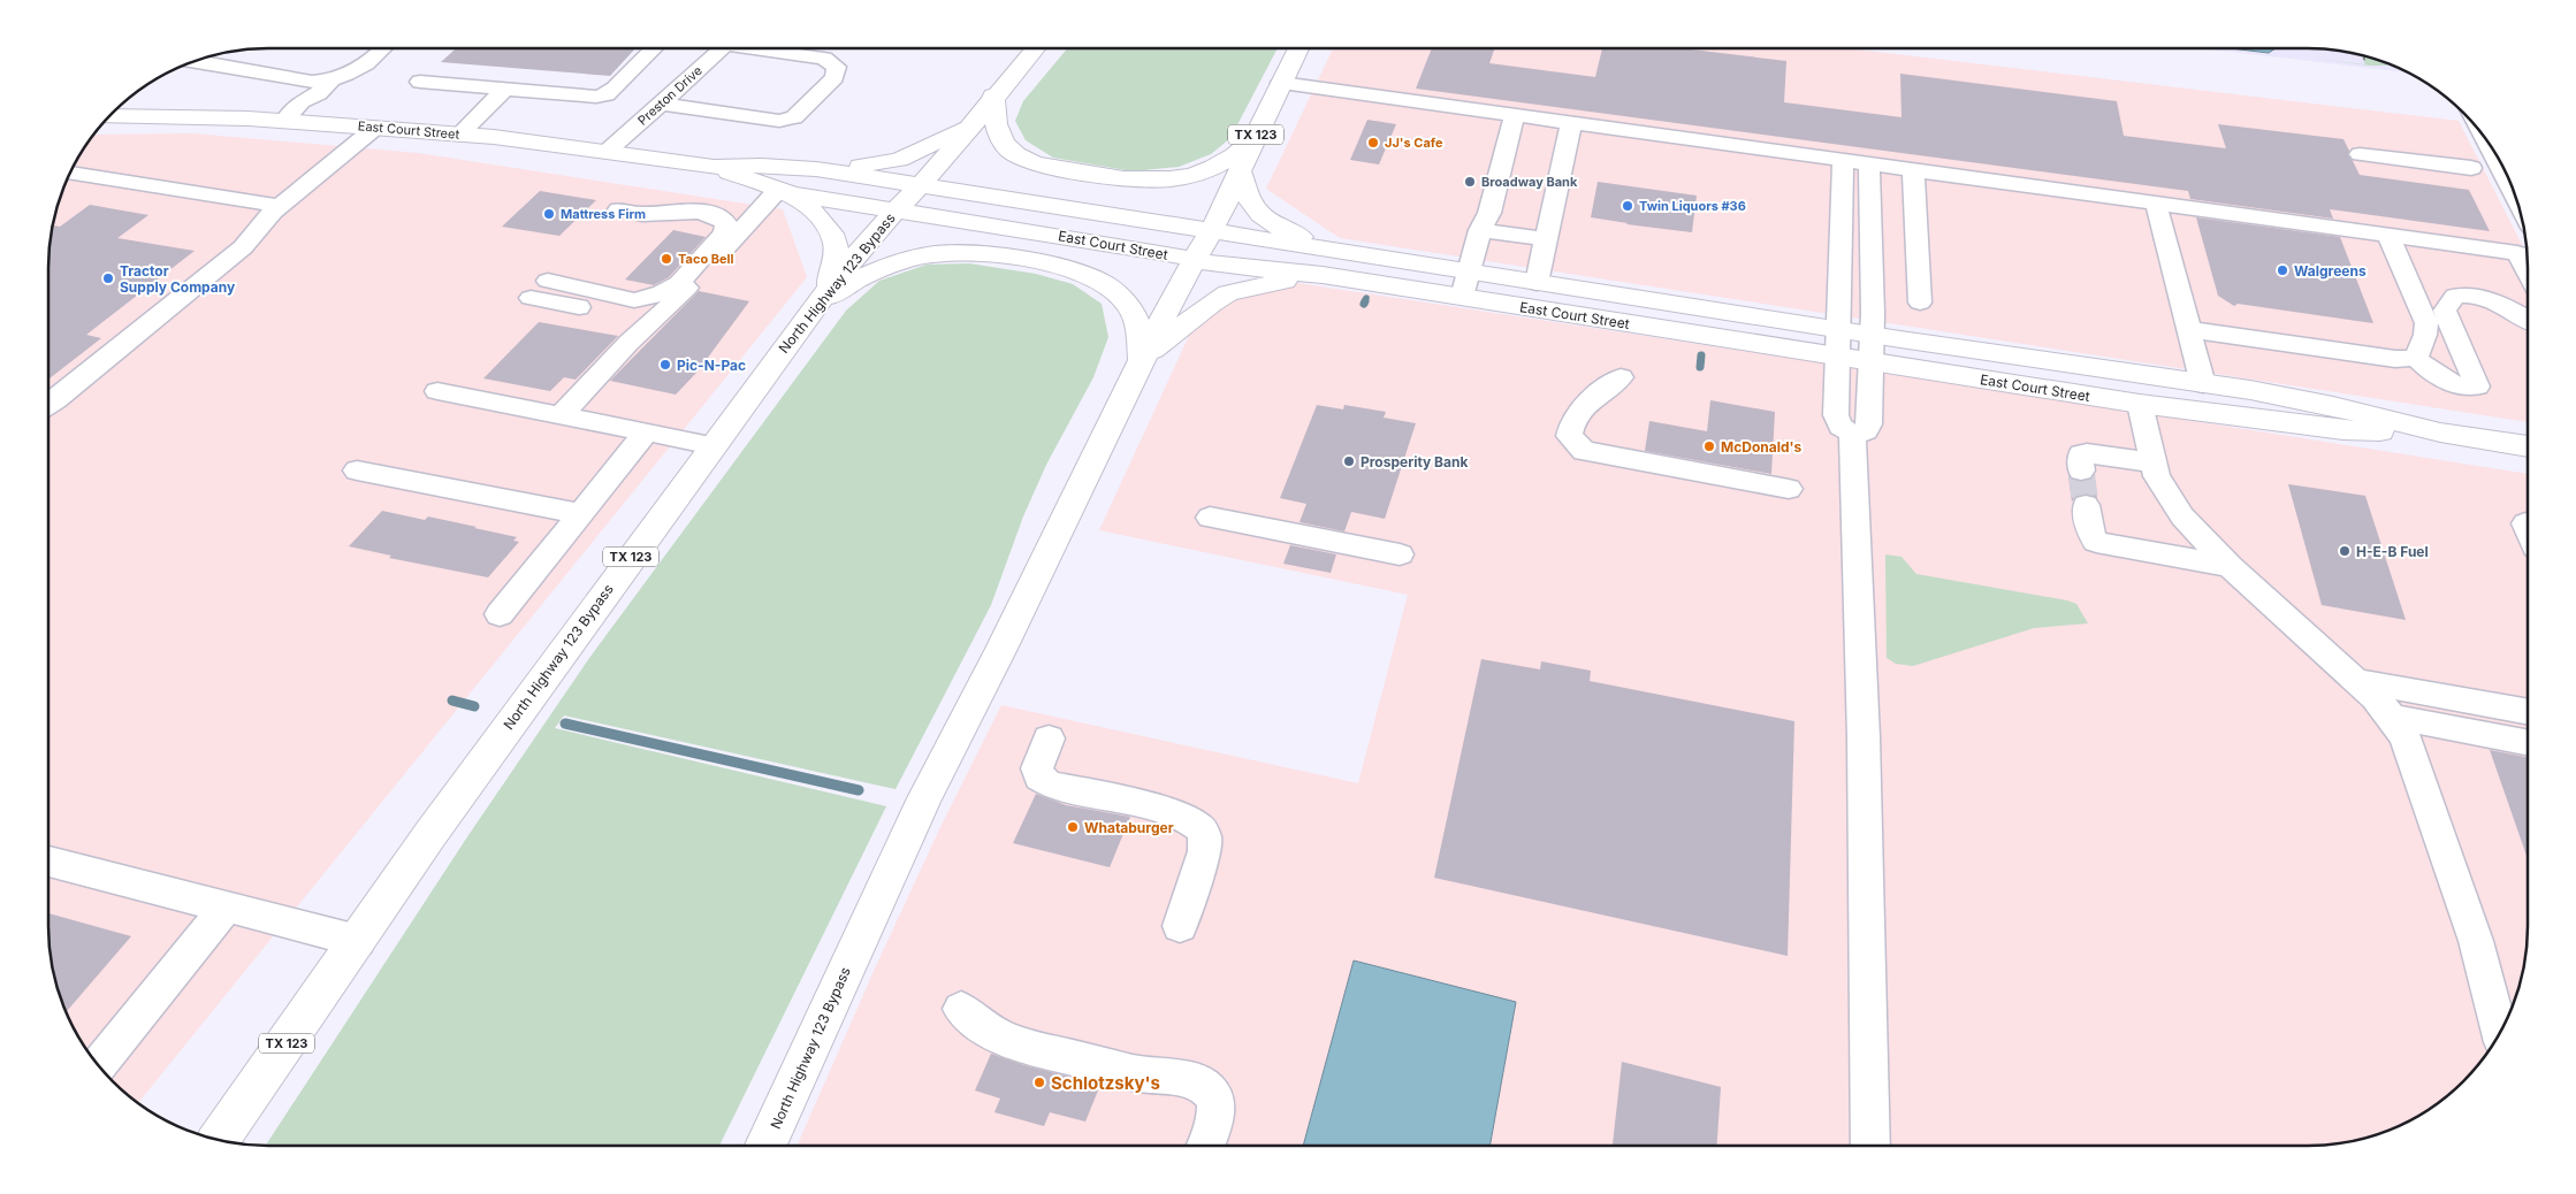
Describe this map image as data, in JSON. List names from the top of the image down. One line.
{"streets":{"main road":["East Court Street","TX 123","North Highway 123 Bypass"],"street":["Preston Drive"]},"crossings":[["Preston Drive","East Court Street"],["East Court Street","TX 123"],["East Court Street","North Highway 123 Bypass"],["TX 123","North Highway 123 Bypass"]],"places":["JJ's Cafe","Broadway Bank","Twin Liquors #36","Mattress Firm","Taco Bell","Walgreens","Tractor Supply Company","Pic-N-Pac","McDonald's","Prosperity Bank","H-E-B Fuel","Whataburger","Schlotzsky's"]}
